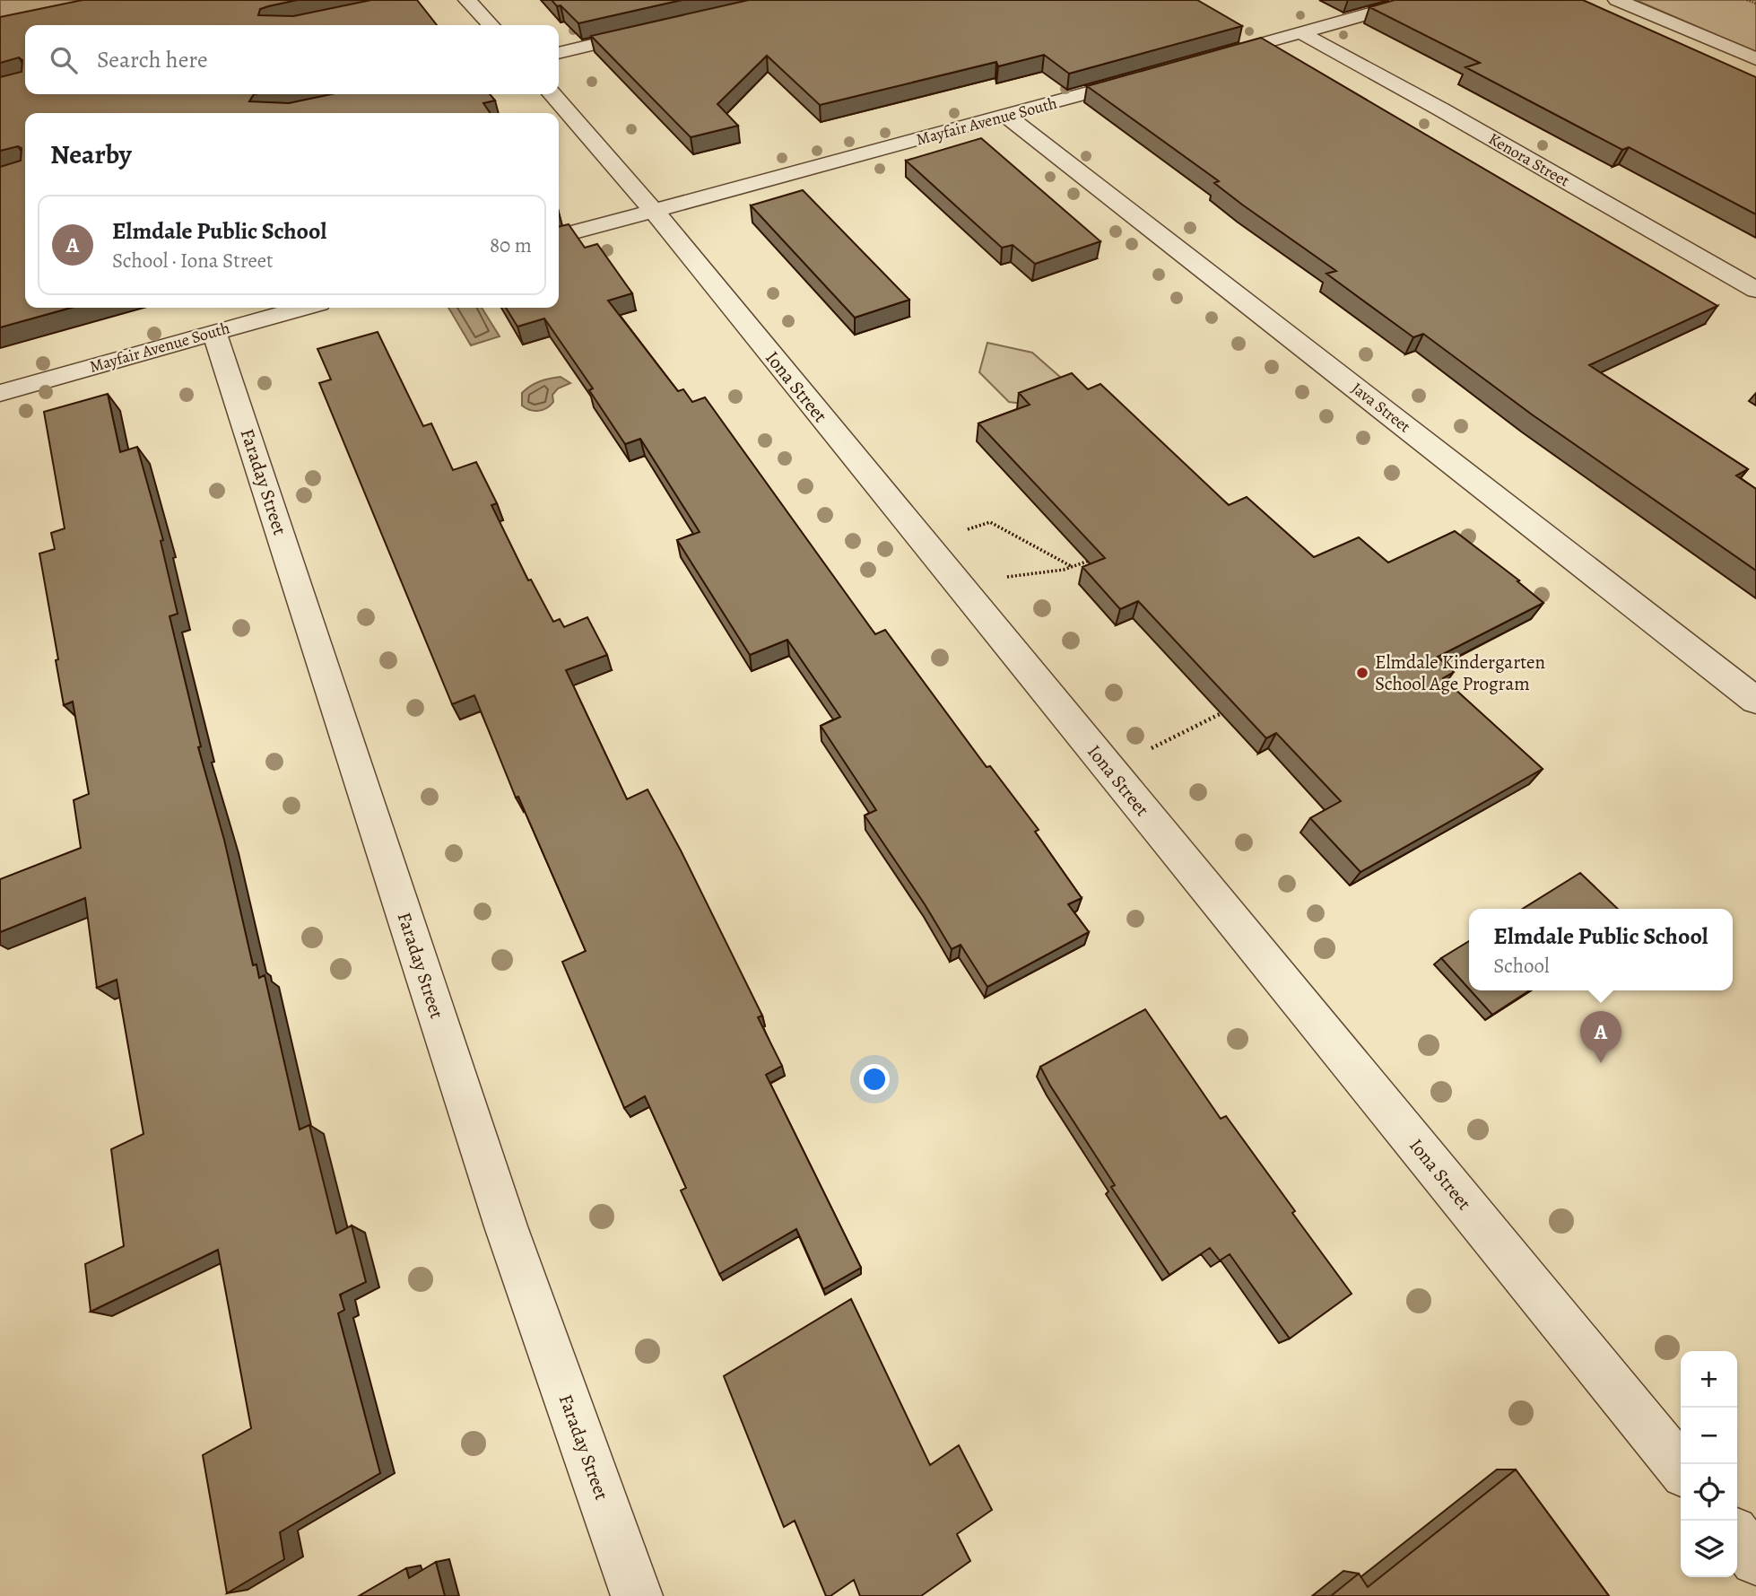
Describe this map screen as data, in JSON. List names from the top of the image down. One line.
{"streets":{"street":["Mayfair Avenue South","Kenora Street","Iona Street","Java Street","Faraday Street"]},"crossings":[["Mayfair Avenue South","Iona Street"],["Mayfair Avenue South","Java Street"],["Mayfair Avenue South","Faraday Street"]],"places":["Elmdale Kindergarten School Age Program"],"page":{"search":"Search here","heading":"Nearby","list":[{"mark":"A","name":"Elmdale Public School","note":"School · Iona Street","value":"80 m"}],"popup":["Elmdale Public School","School"],"pins":"A","map_buttons":["+","−"]}}
